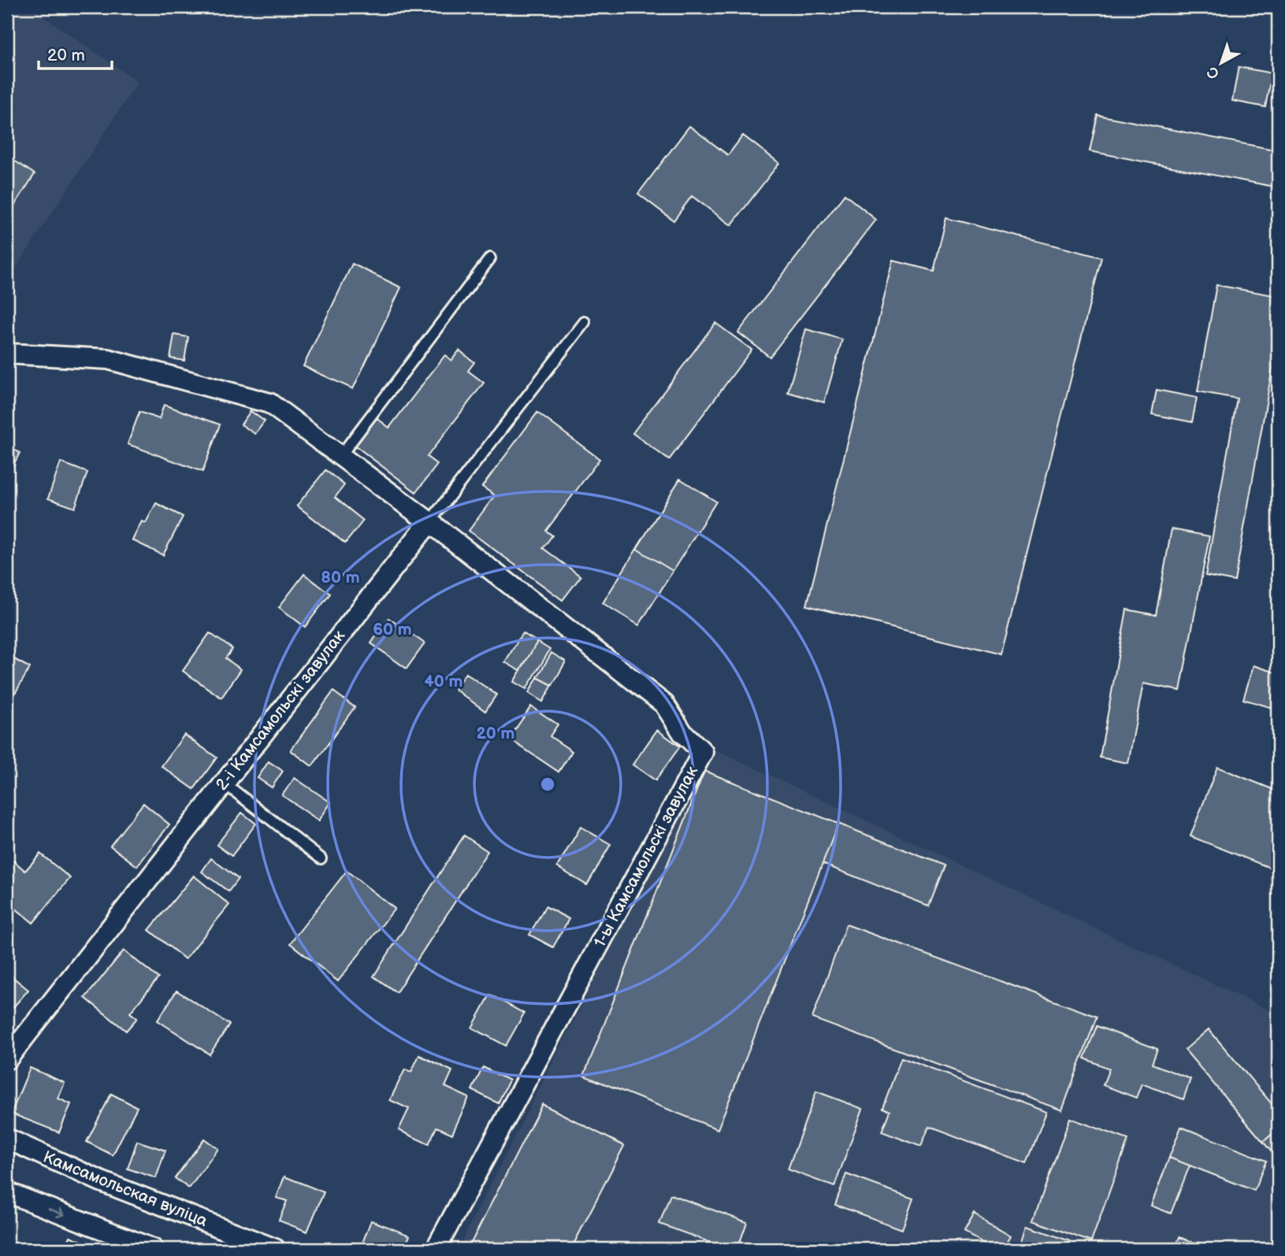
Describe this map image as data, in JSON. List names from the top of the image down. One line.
{"streets":{"street":["2-і Камсамольскі завулак","1-ы Камсамольскі завулак","Камсамольская вуліца"]},"crossings":[["2-і Камсамольскі завулак","1-ы Камсамольскі завулак"]],"scale_bar":"20 m","north":"bottom left","rings":["80 m","60 m","40 m","20 m"]}
